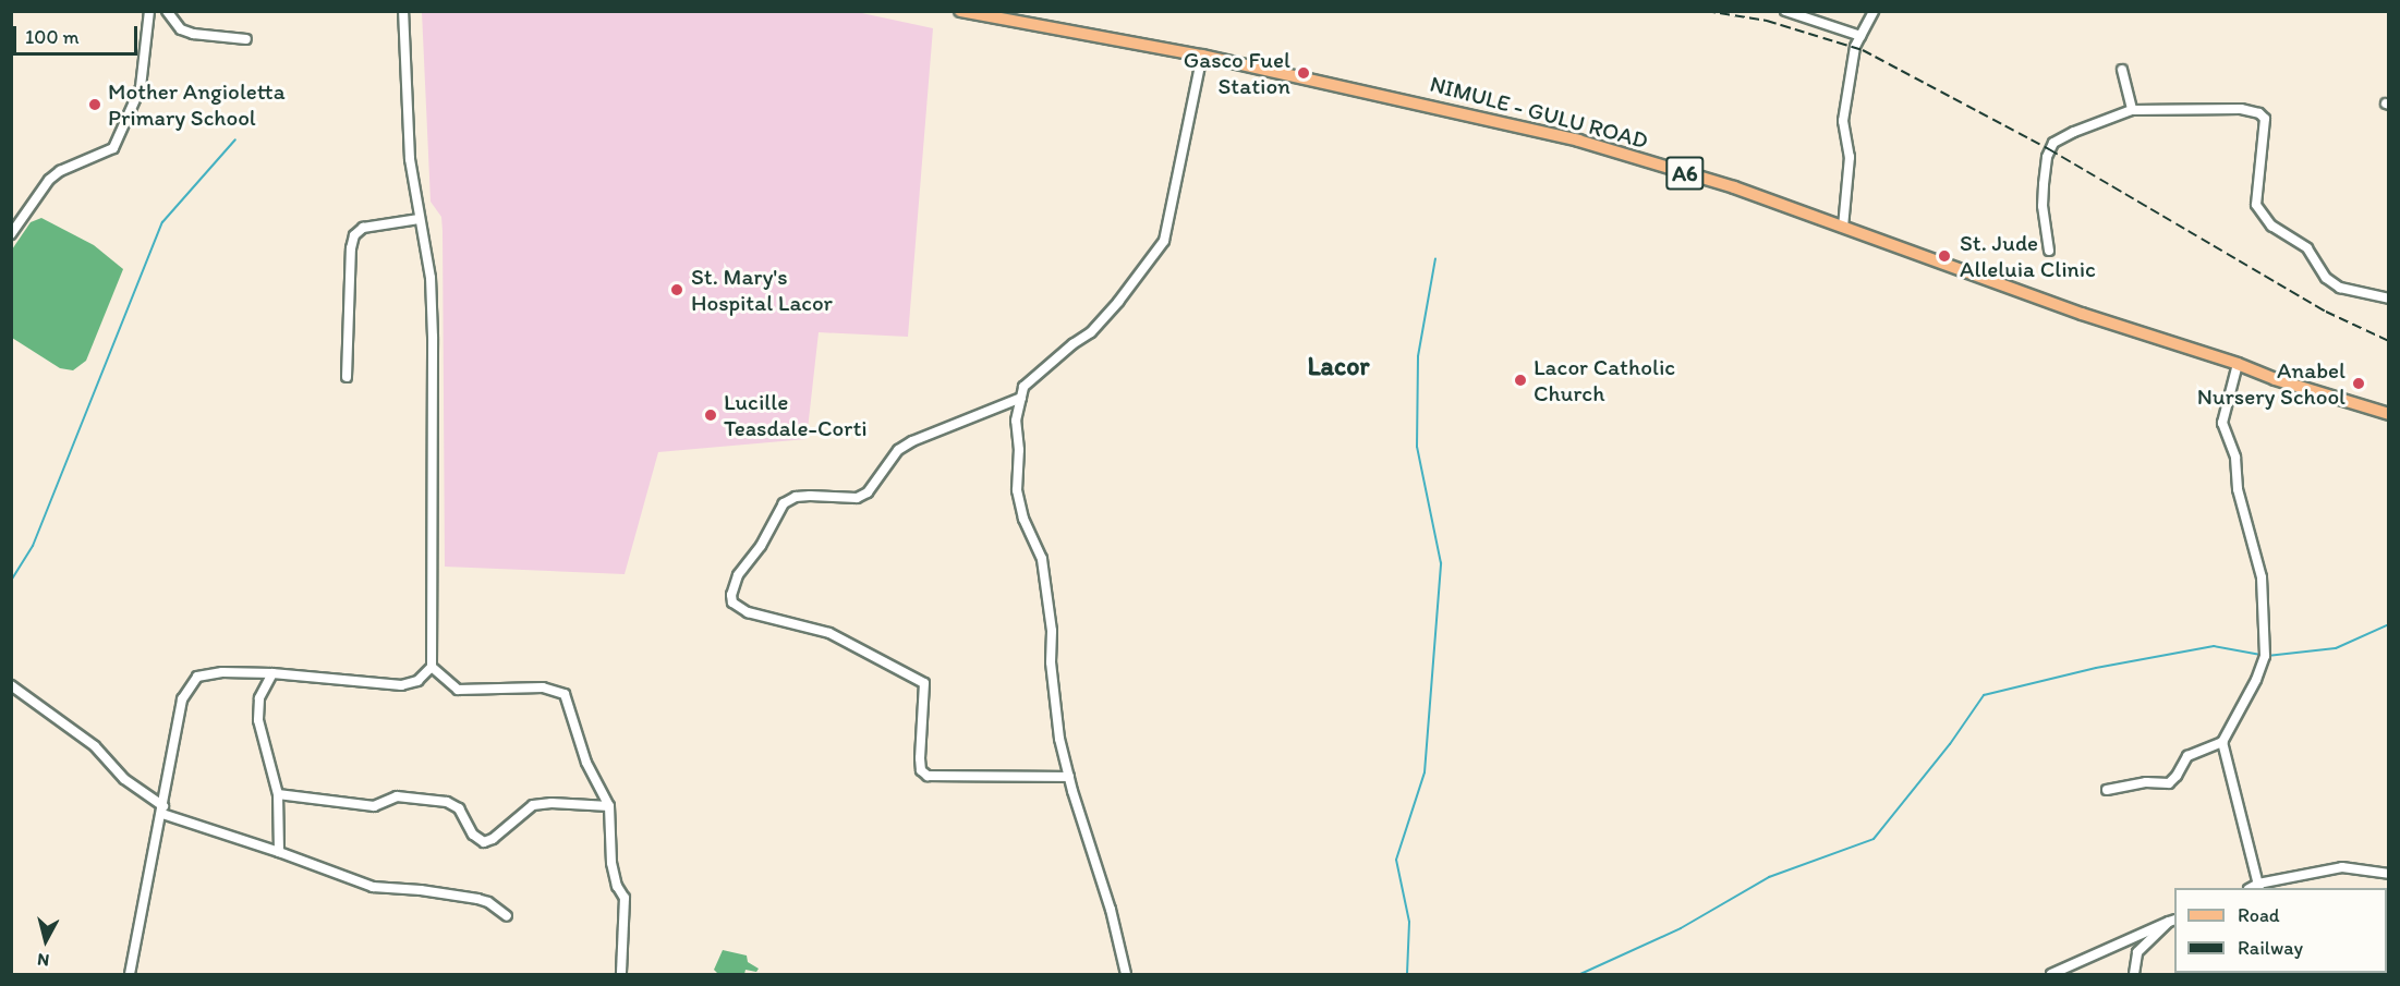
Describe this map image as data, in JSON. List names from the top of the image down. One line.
{"streets":{"main road":["NIMULE - GULU ROAD","A6"]},"districts":["Lacor"],"places":["Gasco Fuel Station","Mother Angioletta Primary School","St. Jude Alleluia Clinic","St. Mary's Hospital Lacor","Lacor Catholic Church","Anabel Nursery School","Lucille Teasdale-Corti"],"legend":["Road","Railway"],"scale_bar":"100 m","north":"bottom"}
